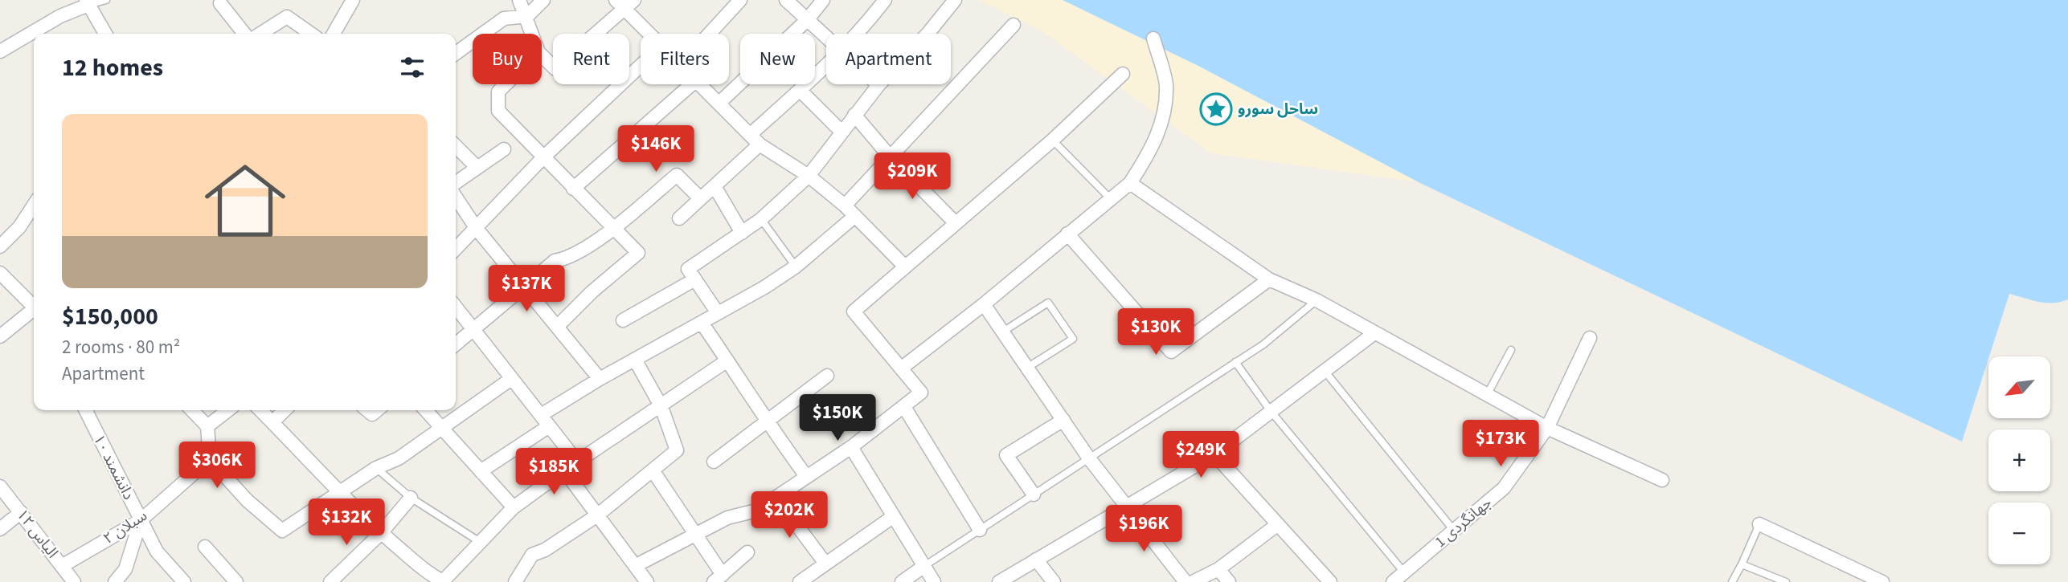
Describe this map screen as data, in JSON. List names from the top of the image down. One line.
{"streets":{"street":["دانشمند ۱۰","جهانگردی 1","سبلان ۲","الیاس ۱۲"]},"crossings":[["دانشمند ۱۰","سبلان ۲"],["سبلان ۲","الیاس ۱۲"]],"places":{"place":["ساحل سورو"]},"north":"bottom left","page":{"chip":["Buy","Rent","Filters","New","Apartment"],"heading":"12 homes","list":[{"name":"$150,000","note":"2 rooms · 80 m² · Apartment"}],"price":["$146K","$209K","$137K","$130K","$150K","$173K","$249K","$306K","$185K","$202K","$132K","$196K"],"map_buttons":["+","−"]}}
